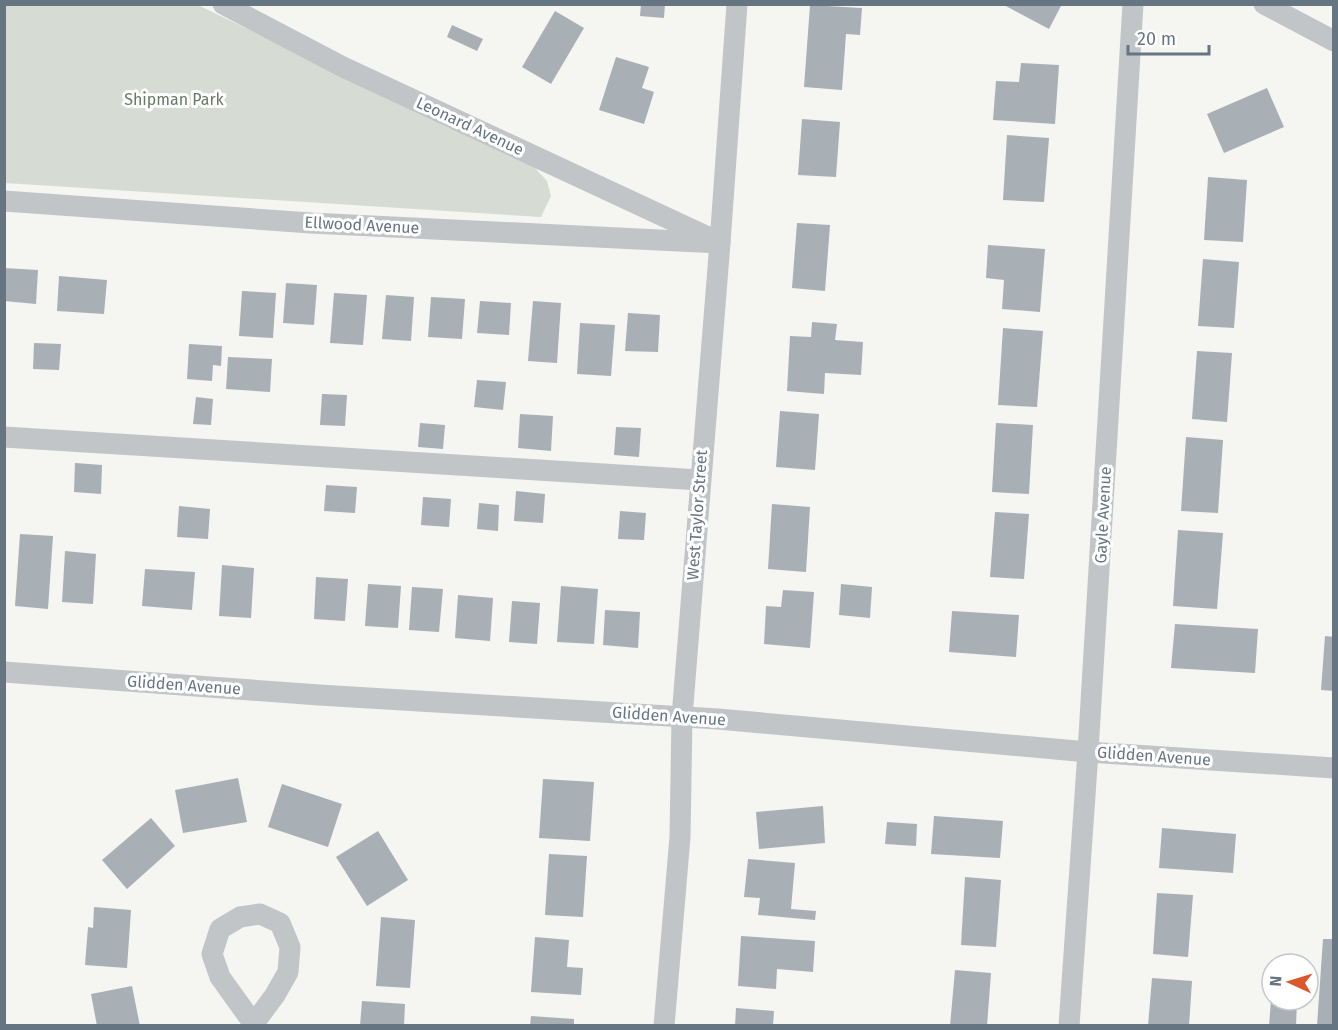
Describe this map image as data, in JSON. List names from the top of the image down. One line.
{"streets":{"street":["Leonard Avenue","Ellwood Avenue","West Taylor Street","Gayle Avenue","Glidden Avenue"]},"crossings":[["Leonard Avenue","Ellwood Avenue"],["Leonard Avenue","West Taylor Street"],["Ellwood Avenue","West Taylor Street"],["West Taylor Street","Glidden Avenue"],["Gayle Avenue","Glidden Avenue"]],"parks":["Shipman Park"],"scale_bar":"20 m","north":"left"}
